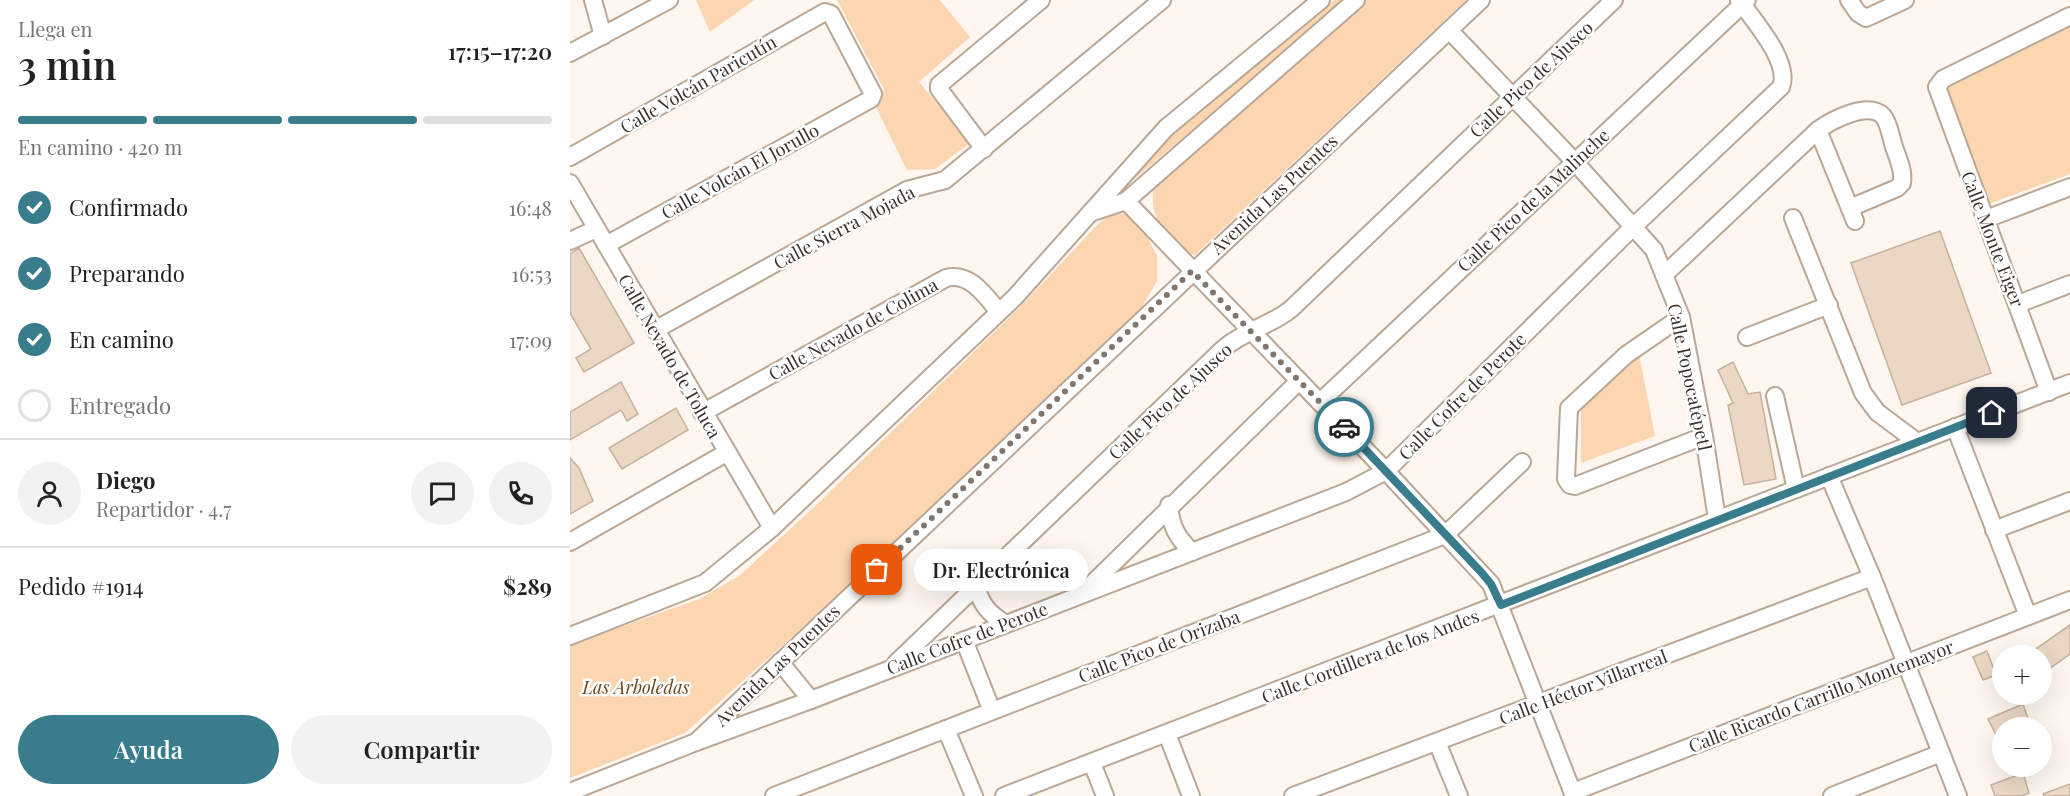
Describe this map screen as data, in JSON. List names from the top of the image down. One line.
{"streets":{"street":["Calle Pico de Ajusco","Calle Volcán Paricutín","Calle Volcán El Jorullo","Avenida Las Puentes","Calle Pico de la Malinche","Calle Sierra Mojada","Calle Monte Eiger","Calle Nevado de Colima","Calle Nevado de Toluca","Calle Popocatépetl","Calle Cofre de Perote","Calle Pico de Orizaba","Calle Cordillera de los Andes","Calle Héctor Villarreal","Calle Ricardo Carrillo Montemayor"]},"crossings":[["Calle Pico de Ajusco","Calle Popocatépetl"],["Calle Pico de Ajusco","Calle Cofre de Perote"],["Calle Volcán Paricutín","Calle Volcán El Jorullo"],["Calle Volcán El Jorullo","Calle Nevado de Toluca"],["Avenida Las Puentes","Calle Popocatépetl"],["Avenida Las Puentes","Calle Cofre de Perote"],["Calle Pico de la Malinche","Calle Popocatépetl"],["Calle Pico de la Malinche","Calle Cofre de Perote"],["Calle Sierra Mojada","Calle Nevado de Toluca"],["Calle Monte Eiger","Calle Cordillera de los Andes"],["Calle Nevado de Colima","Calle Nevado de Toluca"],["Calle Popocatépetl","Calle Cofre de Perote"],["Calle Popocatépetl","Calle Cordillera de los Andes"]],"parks":["Las Arboledas"],"places":["Dr. Electrónica"],"page":{"heading":["3 min","Llega en","17:15–17:20"],"panel":["Diego","Repartidor · 4.7","Pedido #1914","$289"],"bar":"En camino · 420 m","list":[["Confirmado","16:48"],["Preparando","16:53"],["En camino","17:09"],"Entregado"],"bubble":"Dr. Electrónica","map_buttons":["+","−"],"buttons":["Ayuda","Compartir"]}}
